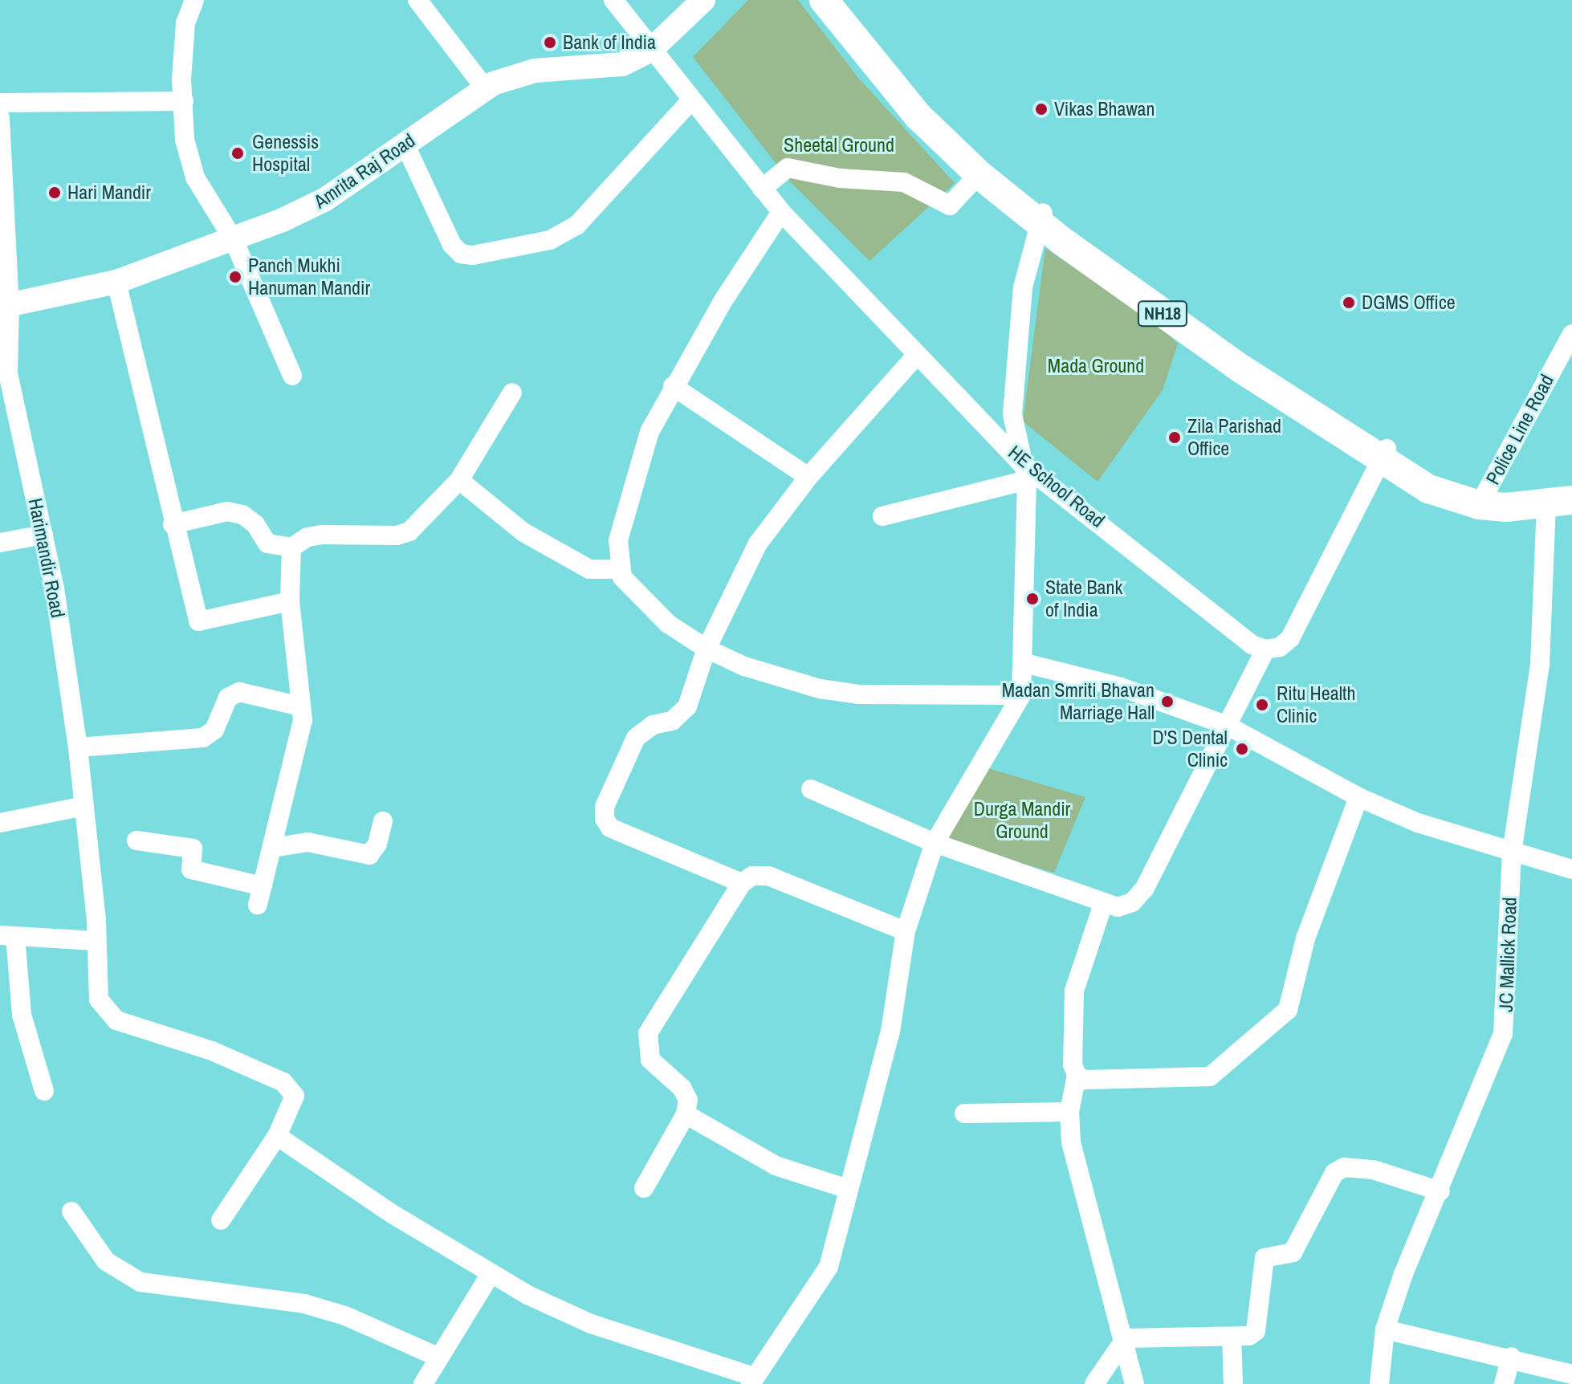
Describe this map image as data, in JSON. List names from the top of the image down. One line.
{"streets":{"highway":["NH18"],"main road":["Amrita Raj Road"],"street":["Police Line Road","HE School Road","Harimandir Road","JC Mallick Road"]},"crossings":[["Amrita Raj Road","HE School Road"],["Amrita Raj Road","Harimandir Road"],["NH18","Police Line Road"],["NH18","JC Mallick Road"]],"parks":["Sheetal Ground","Mada Ground","Durga Mandir Ground"],"places":["Bank of India","Vikas Bhawan","Genessis Hospital","Hari Mandir","Panch Mukhi Hanuman Mandir","DGMS Office","Zila Parishad Office","State Bank of India","Madan Smriti Bhavan Marriage Hall","Ritu Health Clinic","D'S Dental Clinic"]}
